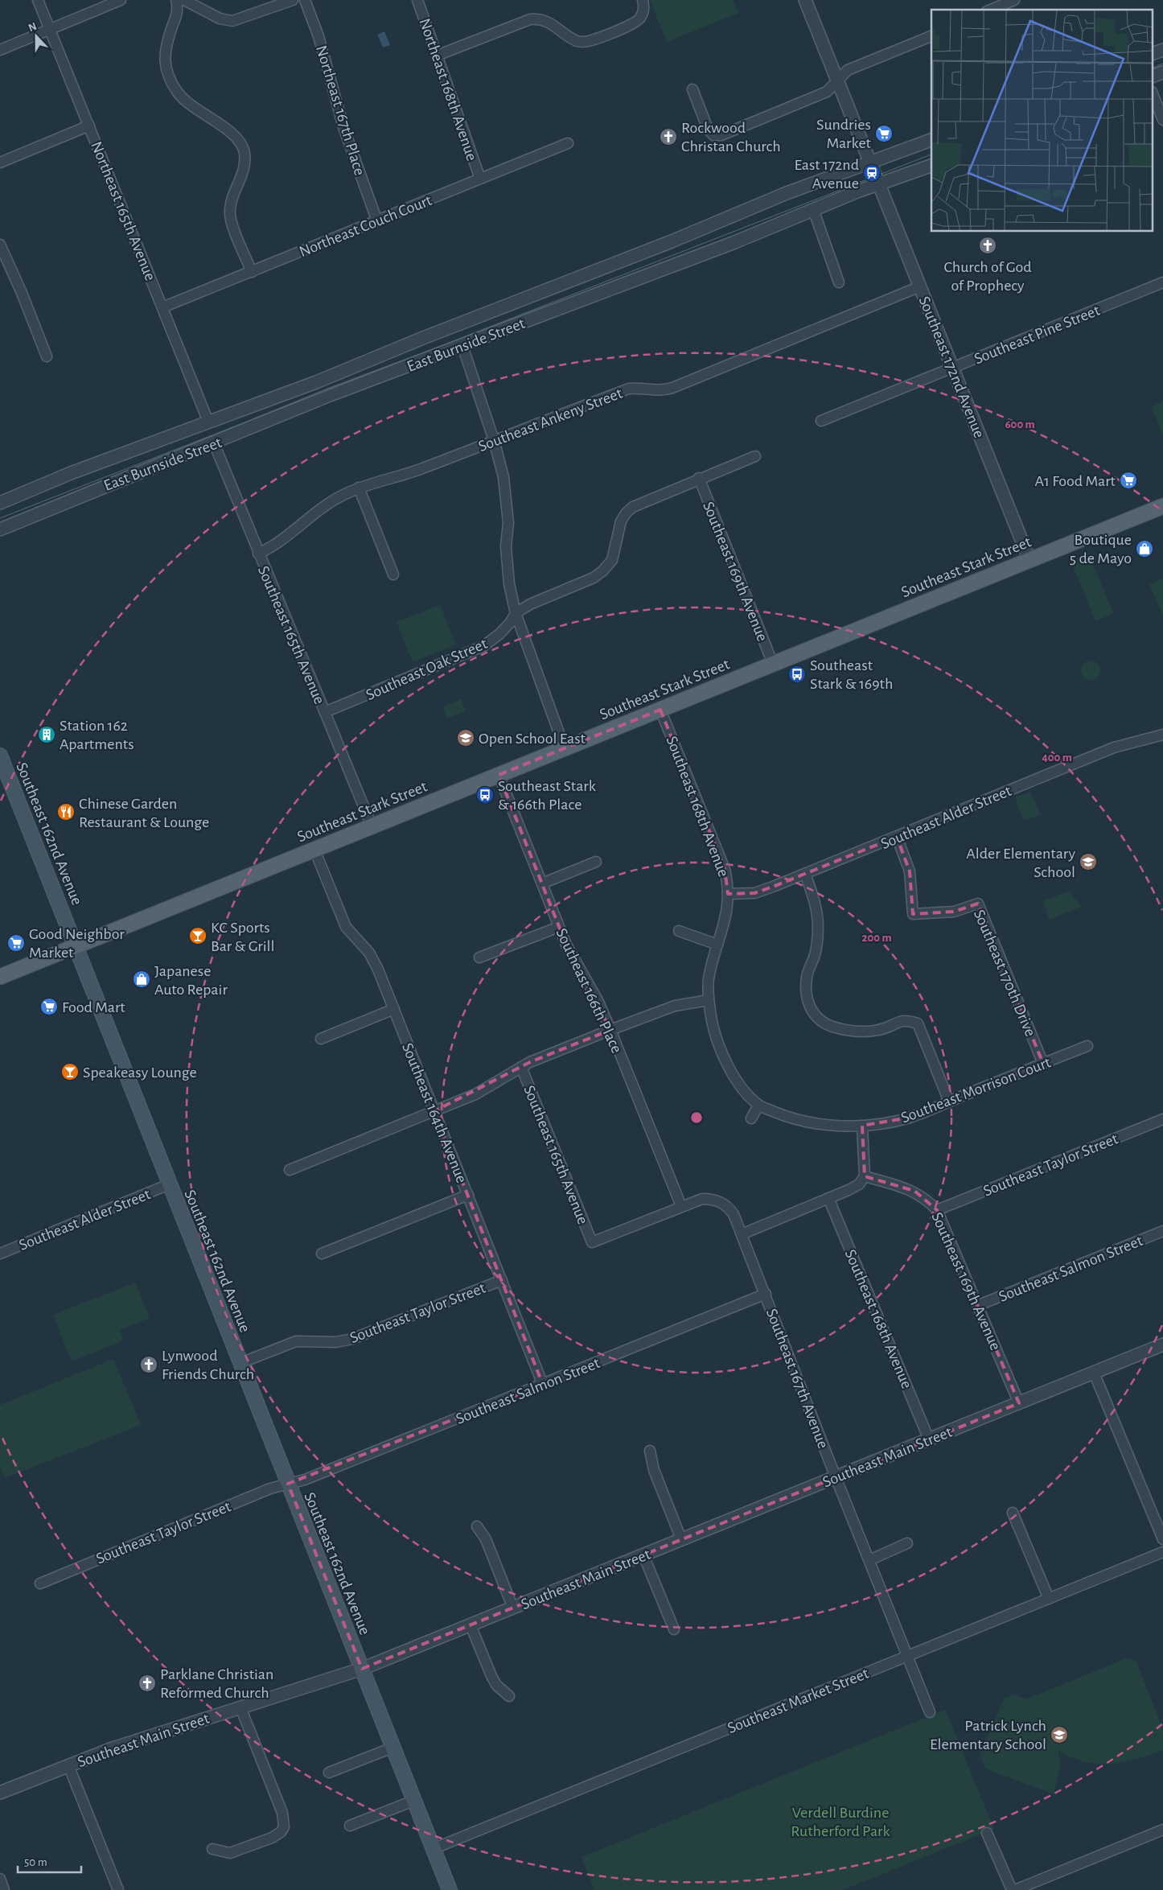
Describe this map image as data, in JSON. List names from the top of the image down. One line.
{"streets":{"main road":["Southeast Stark Street","Southeast 162nd Avenue"],"street":["Northeast 168th Avenue","Northeast 167th Place","Northeast 165th Avenue","Northeast Couch Court","Southeast Pine Street","East Burnside Street","Southeast 172nd Avenue","Southeast Ankeny Street","Southeast 169th Avenue","Southeast 165th Avenue","Southeast Oak Street","Southeast 168th Avenue","Southeast Alder Street","Southeast 170th Drive","Southeast 166th Place","Southeast Morrison Court","Southeast 164th Avenue","Southeast Taylor Street","Southeast Salmon Street","Southeast 167th Avenue","Southeast Main Street","Southeast Market Street"]},"crossings":[["Northeast 168th Avenue","Northeast Couch Court"],["Northeast 167th Place","Northeast Couch Court"],["Northeast 165th Avenue","Northeast Couch Court"],["Northeast 165th Avenue","East Burnside Street"],["Southeast Pine Street","Southeast 172nd Avenue"],["East Burnside Street","Southeast 172nd Avenue"],["East Burnside Street","Southeast 165th Avenue"],["Southeast 172nd Avenue","Southeast Ankeny Street"],["Southeast 172nd Avenue","Southeast Stark Street"],["Southeast Ankeny Street","Southeast 165th Avenue"],["Southeast Stark Street","Southeast 169th Avenue"],["Southeast Stark Street","Southeast 165th Avenue"],["Southeast Stark Street","Southeast 168th Avenue"],["Southeast Stark Street","Southeast 162nd Avenue"],["Southeast Stark Street","Southeast 166th Place"],["Southeast Stark Street","Southeast 164th Avenue"],["Southeast 169th Avenue","Southeast Oak Street"],["Southeast 169th Avenue","Southeast Taylor Street"],["Southeast 169th Avenue","Southeast Salmon Street"],["Southeast 169th Avenue","Southeast Main Street"],["Southeast 165th Avenue","Southeast Oak Street"],["Southeast 165th Avenue","Southeast 166th Place"],["Southeast 165th Avenue","Southeast 167th Avenue"],["Southeast 168th Avenue","Southeast Alder Street"],["Southeast 168th Avenue","Southeast Morrison Court"],["Southeast 168th Avenue","Southeast Main Street"],["Southeast Alder Street","Southeast 162nd Avenue"],["Southeast Alder Street","Southeast 170th Drive"],["Southeast 162nd Avenue","Southeast Taylor Street"],["Southeast 162nd Avenue","Southeast Salmon Street"],["Southeast 162nd Avenue","Southeast Main Street"],["Southeast 162nd Avenue","Southeast Market Street"],["Southeast 170th Drive","Southeast Morrison Court"],["Southeast 166th Place","Southeast 167th Avenue"],["Southeast 164th Avenue","Southeast Taylor Street"],["Southeast 164th Avenue","Southeast Salmon Street"],["Southeast Taylor Street","Southeast Salmon Street"],["Southeast Salmon Street","Southeast 167th Avenue"],["Southeast 167th Avenue","Southeast Main Street"],["Southeast 167th Avenue","Southeast Market Street"]],"parks":["Verdell Burdine Rutherford Park"],"places":{"supermarket":["Sundries Market","A1 Food Mart","Good Neighbor Market","Food Mart"],"church":["Rockwood Christan Church","Church of God of Prophecy","Lynwood Friends Church","Parklane Christian Reformed Church"],"station":["East 172nd Avenue"],"shop":["Boutique 5 de Mayo","Japanese Auto Repair"],"bus stop":["Southeast Stark & 169th","Southeast Stark & 166th Place"],"building":["Station 162 Apartments"],"school or university":["Open School East","Alder Elementary School","Patrick Lynch Elementary School"],"restaurant":["Chinese Garden Restaurant & Lounge"],"bar":["KC Sports Bar & Grill","Speakeasy Lounge"]},"scale_bar":"50 m","north":"top","rings":["600 m","400 m","200 m"]}
